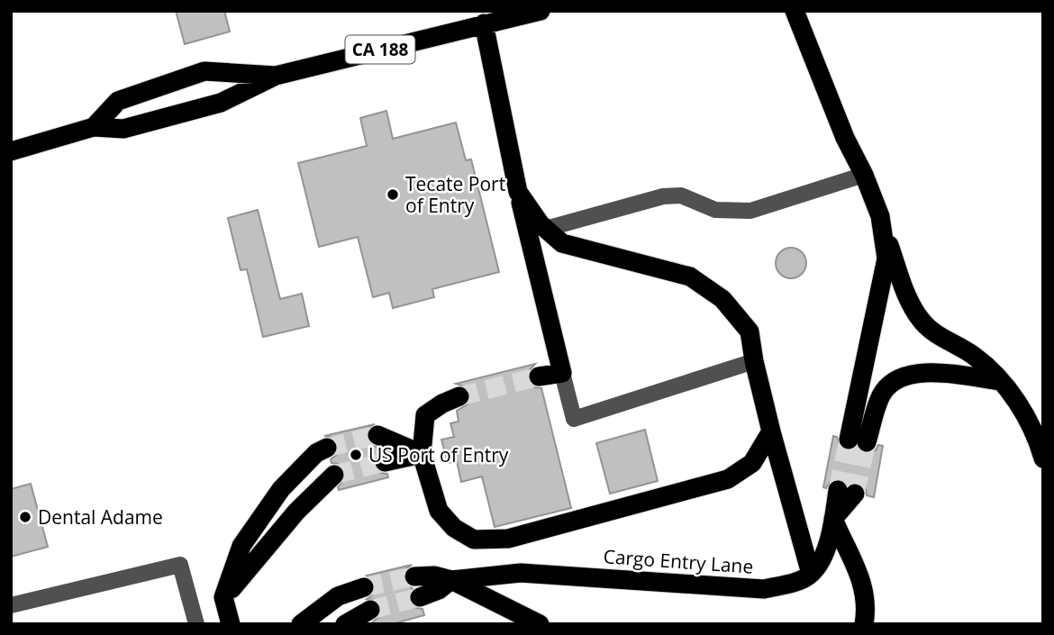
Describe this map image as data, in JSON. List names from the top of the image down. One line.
{"streets":{"highway":["CA 188","Cargo Entry Lane"]},"places":["Tecate Port of Entry","US Port of Entry","Dental Adame"]}
